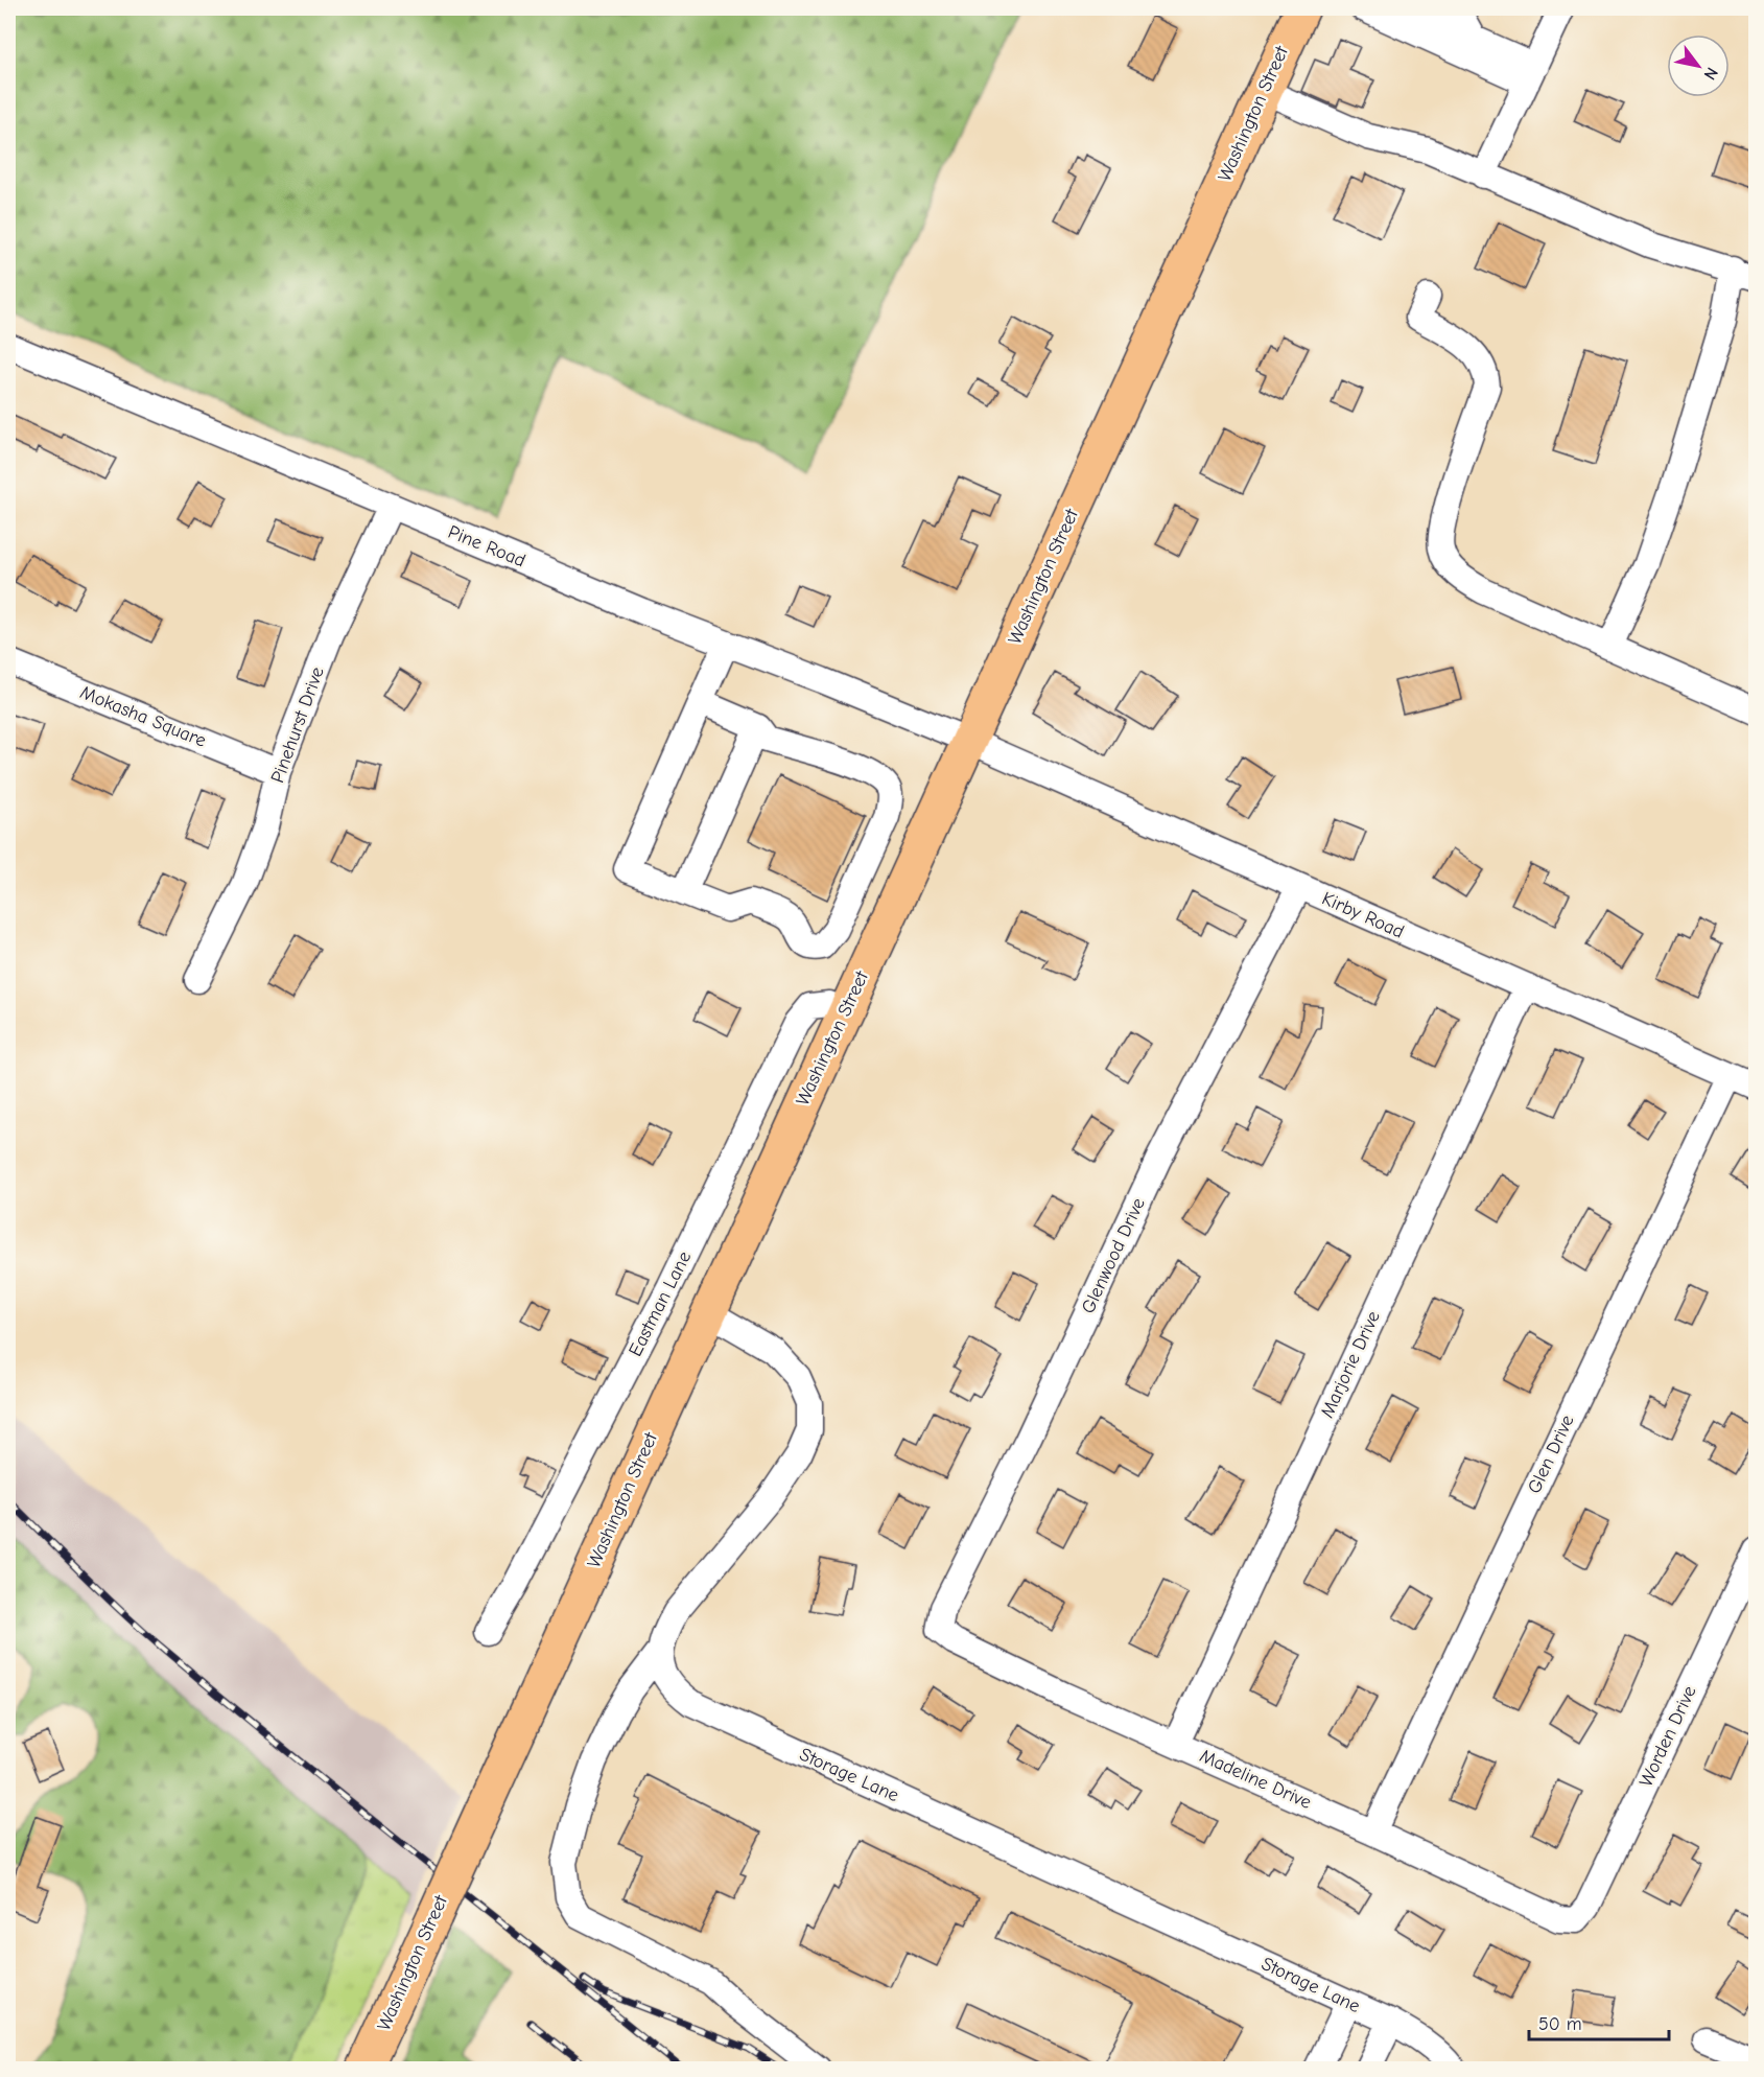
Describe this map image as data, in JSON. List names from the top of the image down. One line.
{"streets":{"highway":["Washington Street"],"street":["Pine Road","Mokasha Square","Pinehurst Drive","Kirby Road","Glenwood Drive","Eastman Lane","Marjorie Drive","Glen Drive","Worden Drive","Storage Lane","Madeline Drive"]},"crossings":[["Washington Street","Pine Road"],["Washington Street","Kirby Road"],["Washington Street","Eastman Lane"],["Pine Road","Pinehurst Drive"],["Pine Road","Kirby Road"],["Mokasha Square","Pinehurst Drive"],["Kirby Road","Glenwood Drive"],["Kirby Road","Marjorie Drive"],["Kirby Road","Glen Drive"],["Glenwood Drive","Madeline Drive"],["Marjorie Drive","Madeline Drive"],["Glen Drive","Madeline Drive"],["Worden Drive","Madeline Drive"]],"scale_bar":"50 m","north":"bottom right"}
